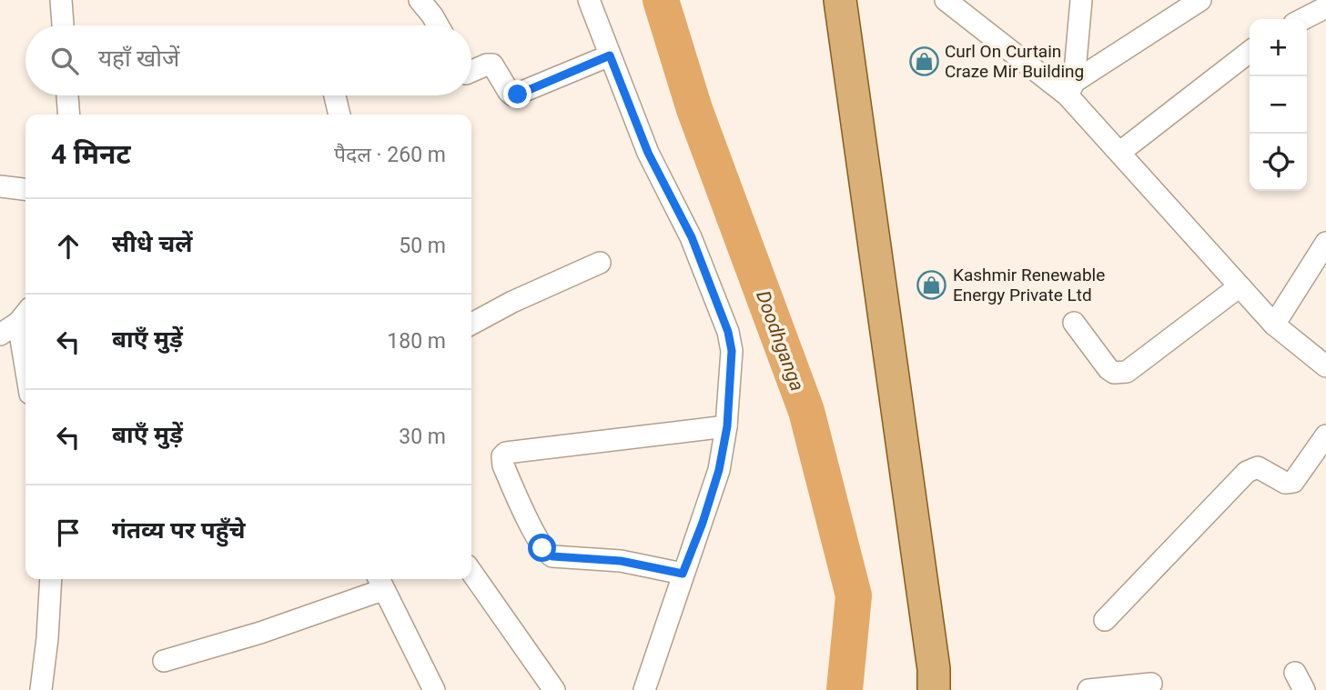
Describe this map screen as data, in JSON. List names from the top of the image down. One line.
{"water":["Doodhganga"],"places":{"shop":["Curl On Curtain Craze Mir Building","Kashmir Renewable Energy Private Ltd"]},"page":{"map_buttons":["+","−"],"search":"यहाँ खोजें","heading":["4 मिनट","पैदल · 260 m"],"list":[["सीधे चलें","50 m"],["बाएँ मुड़ें","180 m"],["बाएँ मुड़ें","30 m"],"गंतव्य पर पहुँचे"]}}
